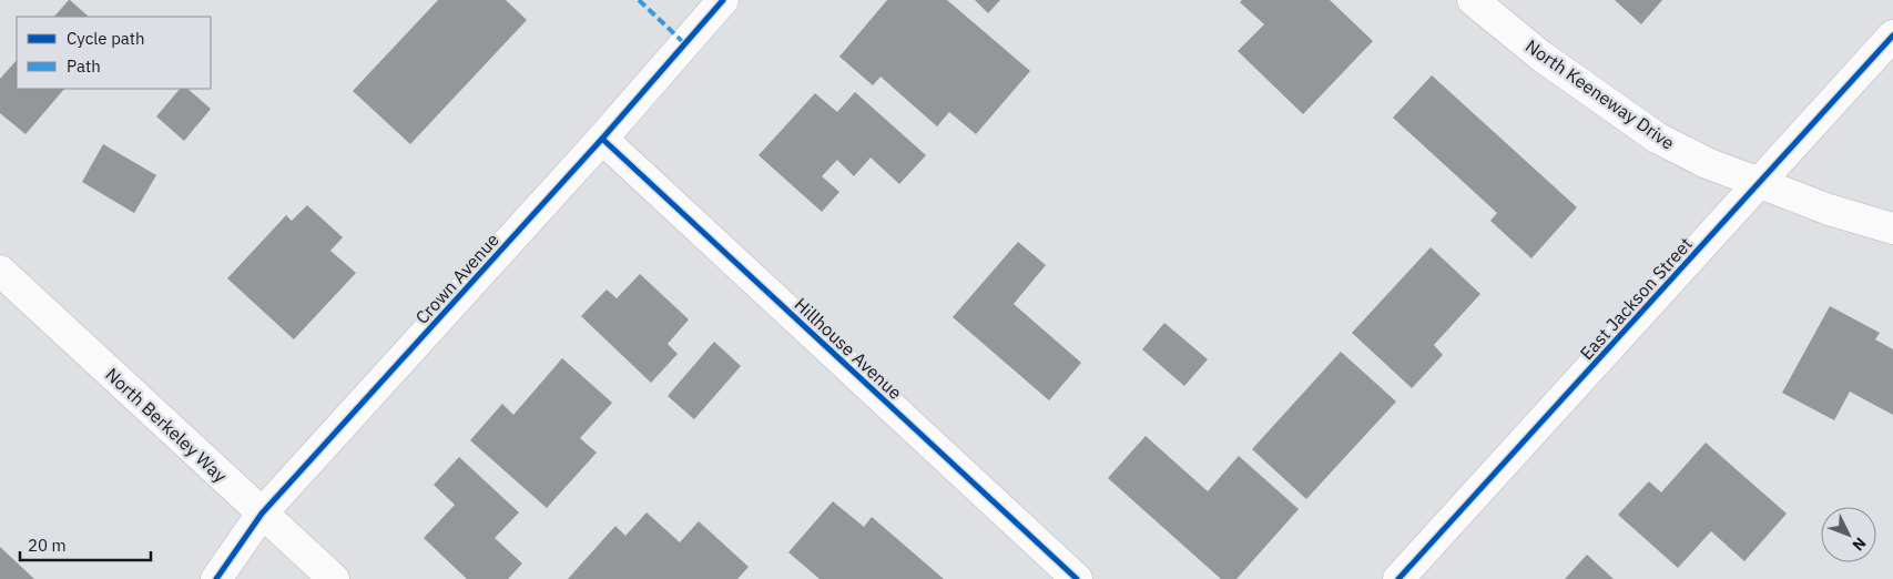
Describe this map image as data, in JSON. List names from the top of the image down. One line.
{"streets":{"street":["North Keeneway Drive","Crown Avenue","East Jackson Street","Hillhouse Avenue","North Berkeley Way"]},"crossings":[["North Keeneway Drive","East Jackson Street"],["Crown Avenue","Hillhouse Avenue"],["Crown Avenue","North Berkeley Way"]],"legend":["Cycle path","Path"],"scale_bar":"20 m","north":"bottom right"}
